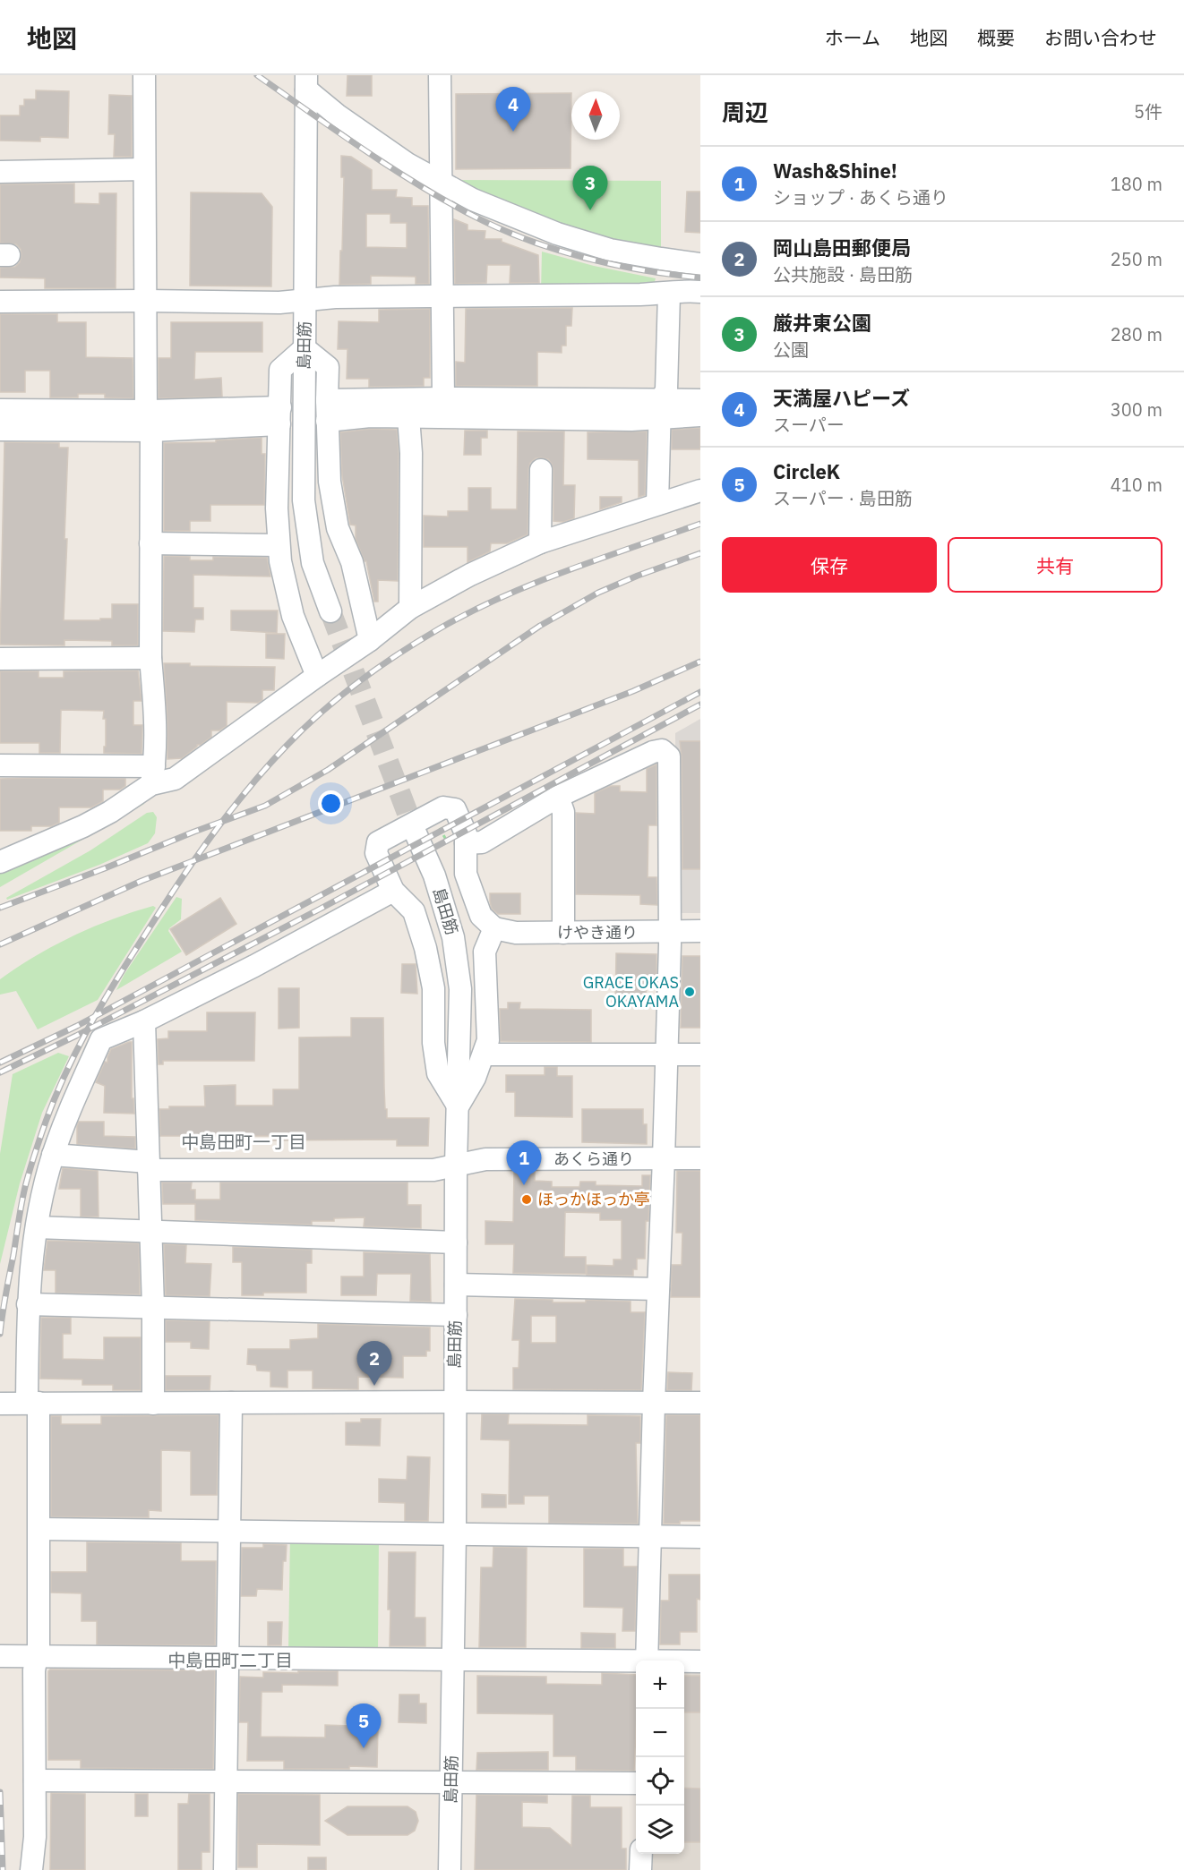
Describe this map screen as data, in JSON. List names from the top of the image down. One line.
{"streets":{"street":["島田筋","けやき通り","あくら通り"]},"crossings":[["島田筋","あくら通り"]],"districts":["中島田町一丁目","中島田町二丁目"],"places":["GRACE OKAS OKAYAMA","ほっかほっか亭"],"north":"top","page":{"header":"地図","nav":["ホーム","地図","概要","お問い合わせ"],"heading":["周辺","5件"],"pins":["4","3","1","2","5"],"list":[{"mark":"1","name":"Wash&Shine!","note":"ショップ · あくら通り","value":"180 m"},{"mark":"2","name":"岡山島田郵便局","note":"公共施設 · 島田筋","value":"250 m"},{"mark":"3","name":"厳井東公園","note":"公園","value":"280 m"},{"mark":"4","name":"天満屋ハピーズ","note":"スーパー","value":"300 m"},{"mark":"5","name":"CircleK","note":"スーパー · 島田筋","value":"410 m"}],"buttons":["保存","共有"],"map_buttons":["+","−"]}}
